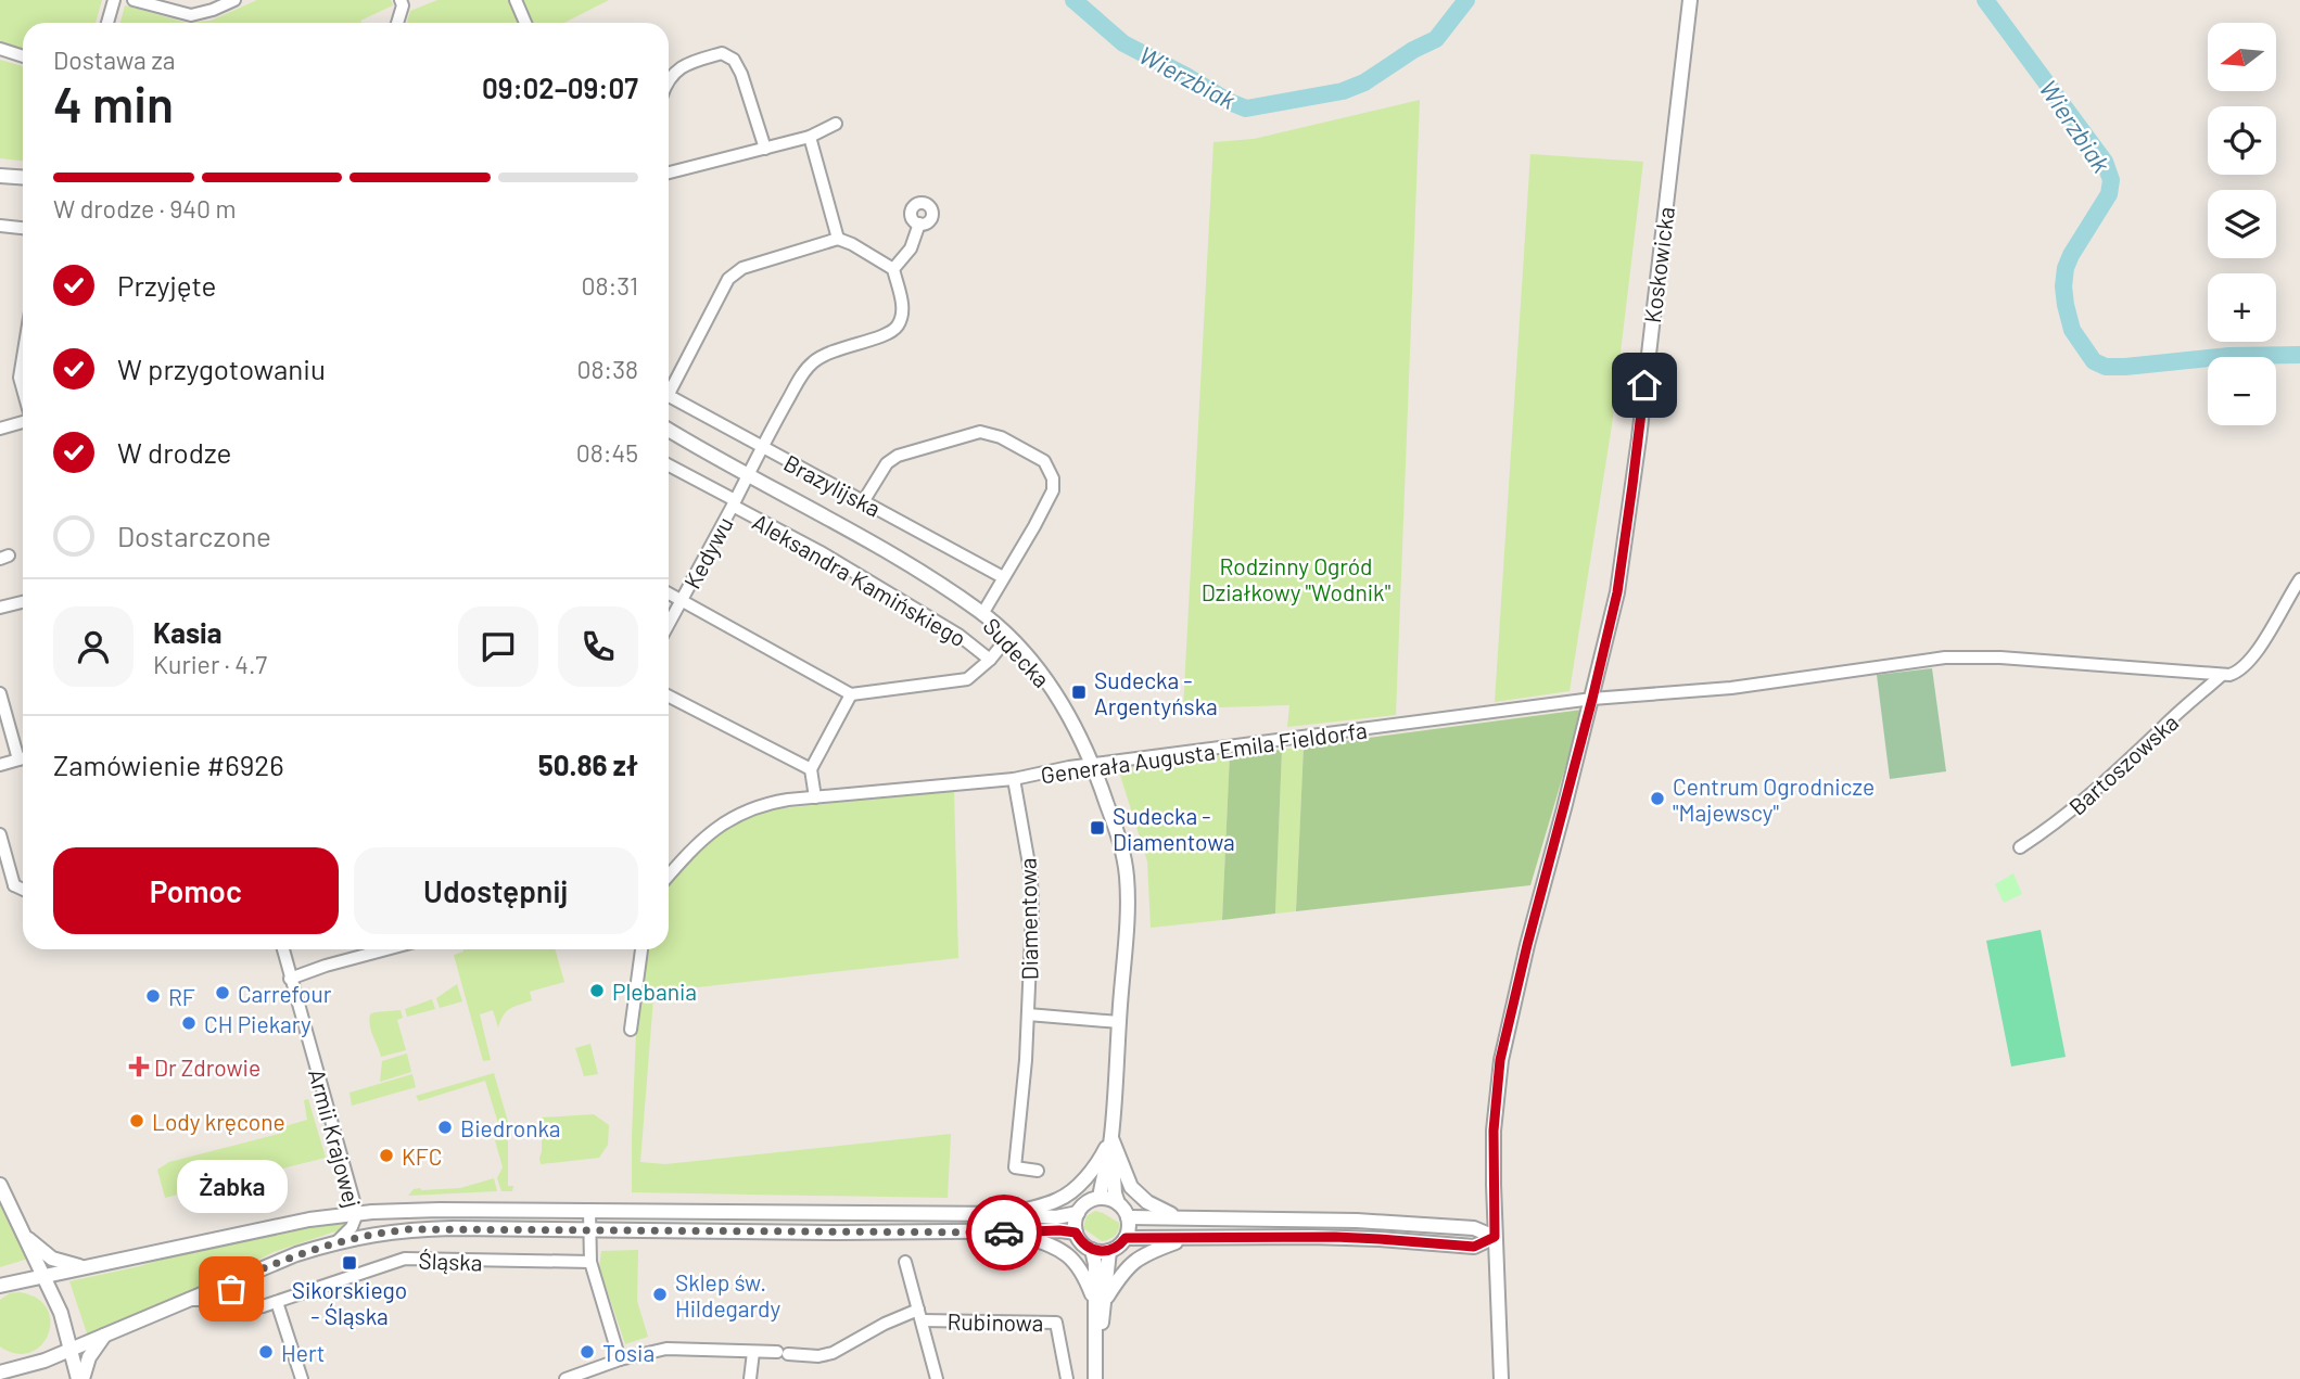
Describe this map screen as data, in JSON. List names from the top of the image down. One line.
{"streets":{"street":["Koskowicka","Brazylijska","Kedywu","Aleksandra Kamińskiego","Sudecka","Generała Augusta Emila Fieldorfa","Bartoszowska","Diamentowa","Armii Krajowej","Śląska","Rubinowa"]},"crossings":[["Koskowicka","Generała Augusta Emila Fieldorfa"],["Brazylijska","Aleksandra Kamińskiego"],["Kedywu","Aleksandra Kamińskiego"],["Aleksandra Kamińskiego","Sudecka"],["Sudecka","Generała Augusta Emila Fieldorfa"],["Generała Augusta Emila Fieldorfa","Bartoszowska"],["Generała Augusta Emila Fieldorfa","Diamentowa"]],"water":["Wierzbiak"],"parks":["Rodzinny Ogród Działkowy \"Wodnik\""],"places":{"transit":["Sudecka - Argentyńska","Sudecka - Diamentowa","Sikorskiego - Śląska"],"other":["Centrum Ogrodnicze \"Majewscy\"","Plebania","Carrefour","RF","CH Piekary","Lody kręcone","Biedronka","KFC","Żabka","Sklep św. Hildegardy","Hert","Tosia"],"health":["Dr Zdrowie"]},"north":"left","page":{"map_buttons":["+","−"],"heading":["4 min","Dostawa za","09:02–09:07"],"panel":["Kasia","Kurier · 4.7","Zamówienie #6926","50.86 zł"],"bar":"W drodze · 940 m","list":[["Przyjęte","08:31"],["W przygotowaniu","08:38"],["W drodze","08:45"],"Dostarczone"],"buttons":["Pomoc","Udostępnij"],"bubble":"Żabka"}}
